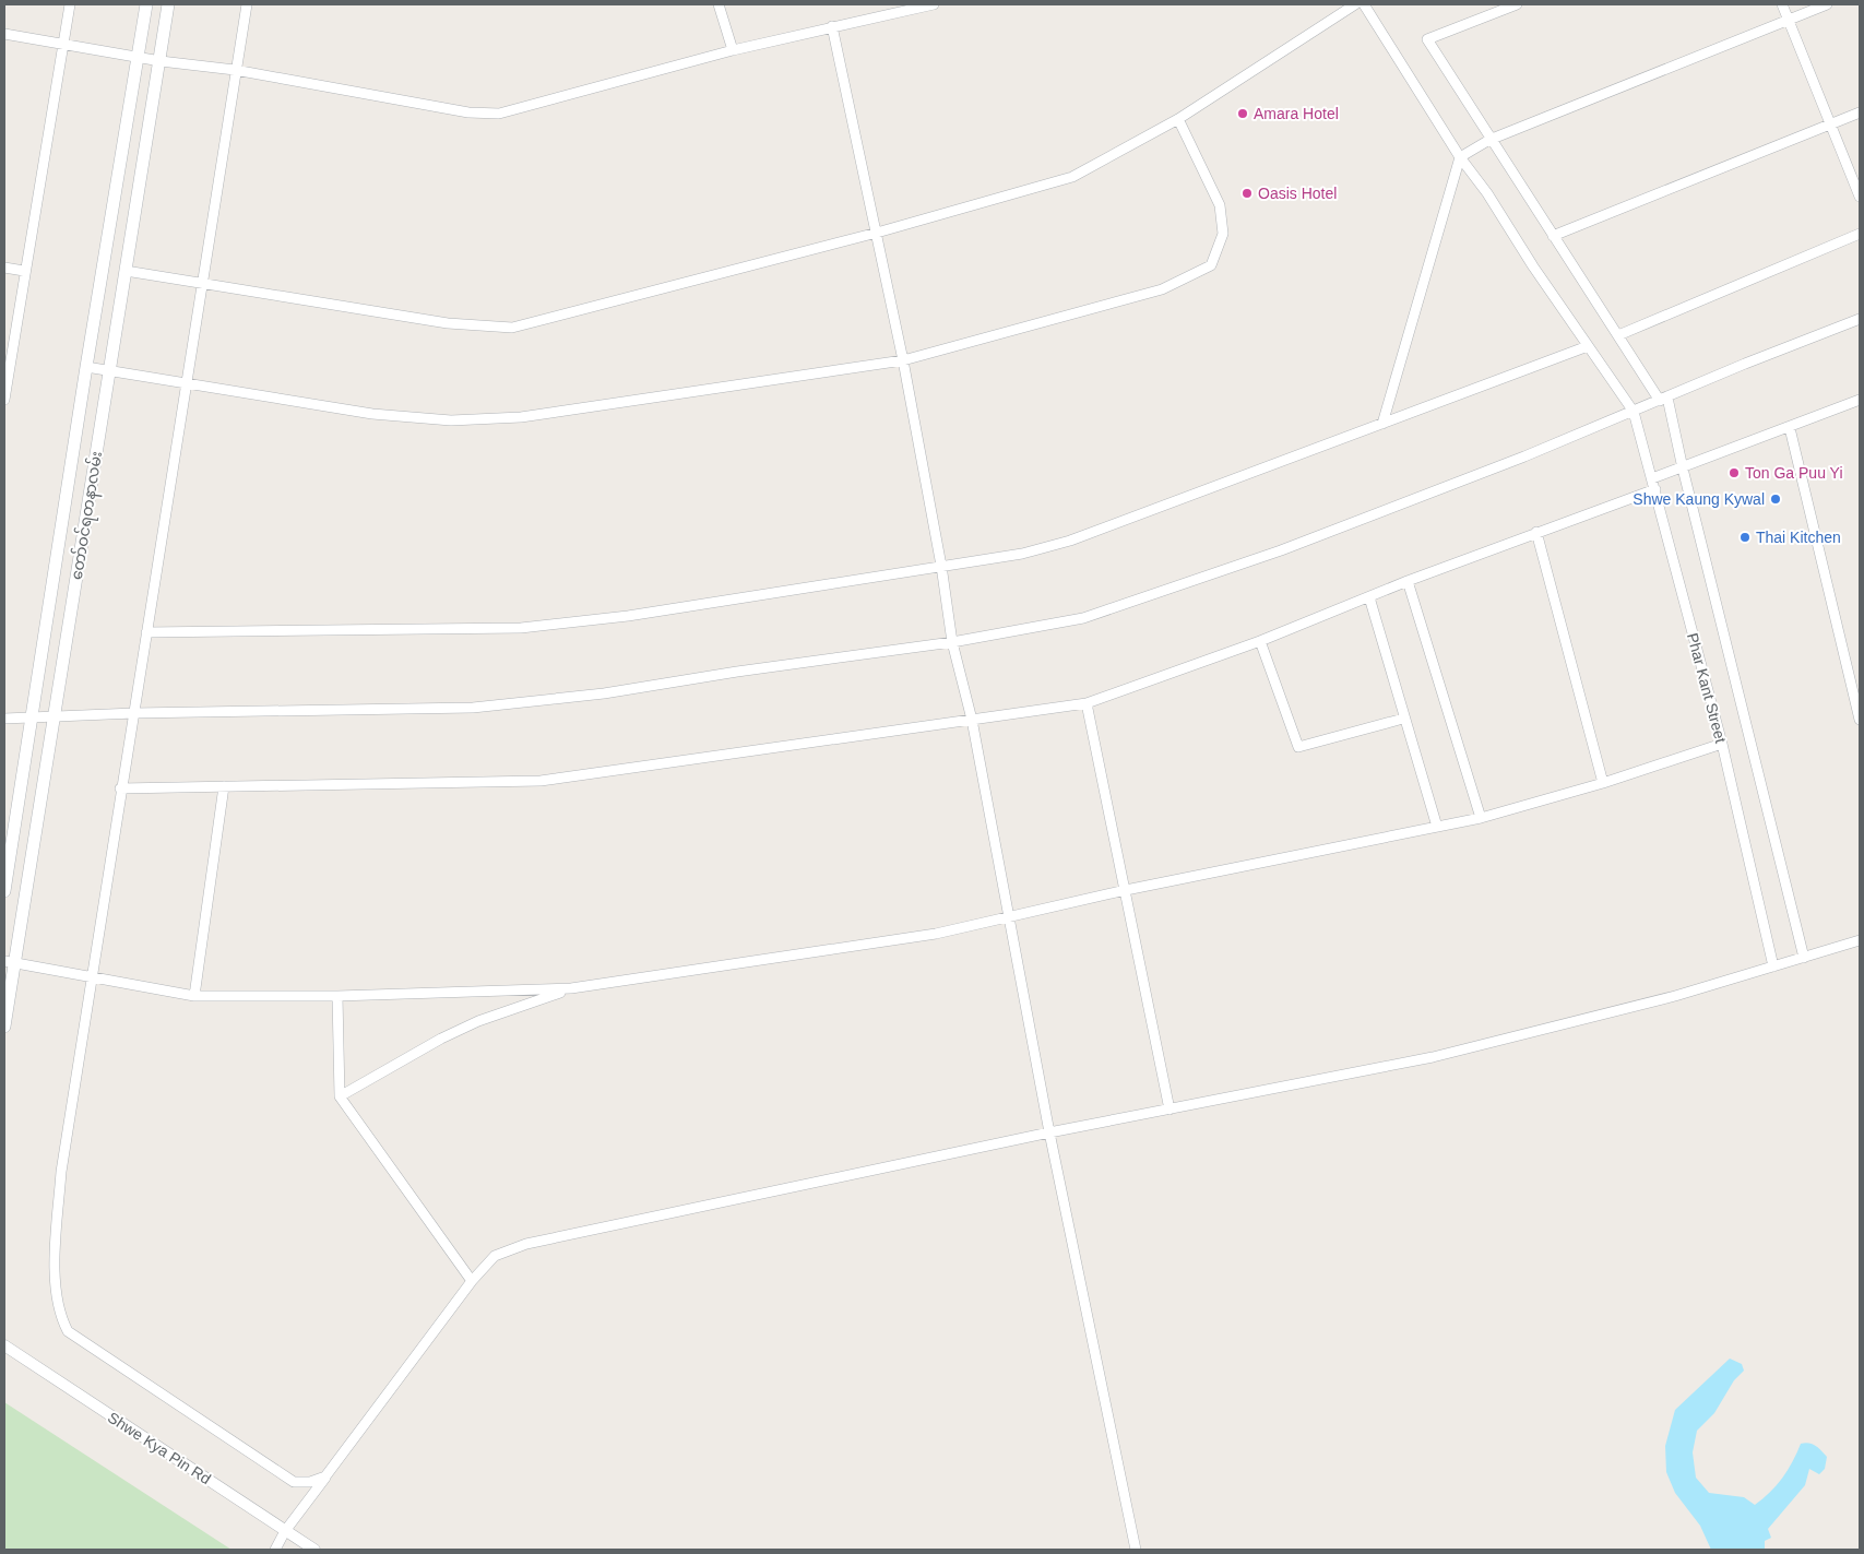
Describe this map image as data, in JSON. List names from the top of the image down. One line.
{"streets":{"main road":["တော်ဝင်ရတနာလမ်း"],"street":["Phar Kant Street","Shwe Kya Pin Rd"]},"places":["Amara Hotel","Oasis Hotel","Ton Ga Puu Yi","Shwe Kaung Kywal","Thai Kitchen"]}
